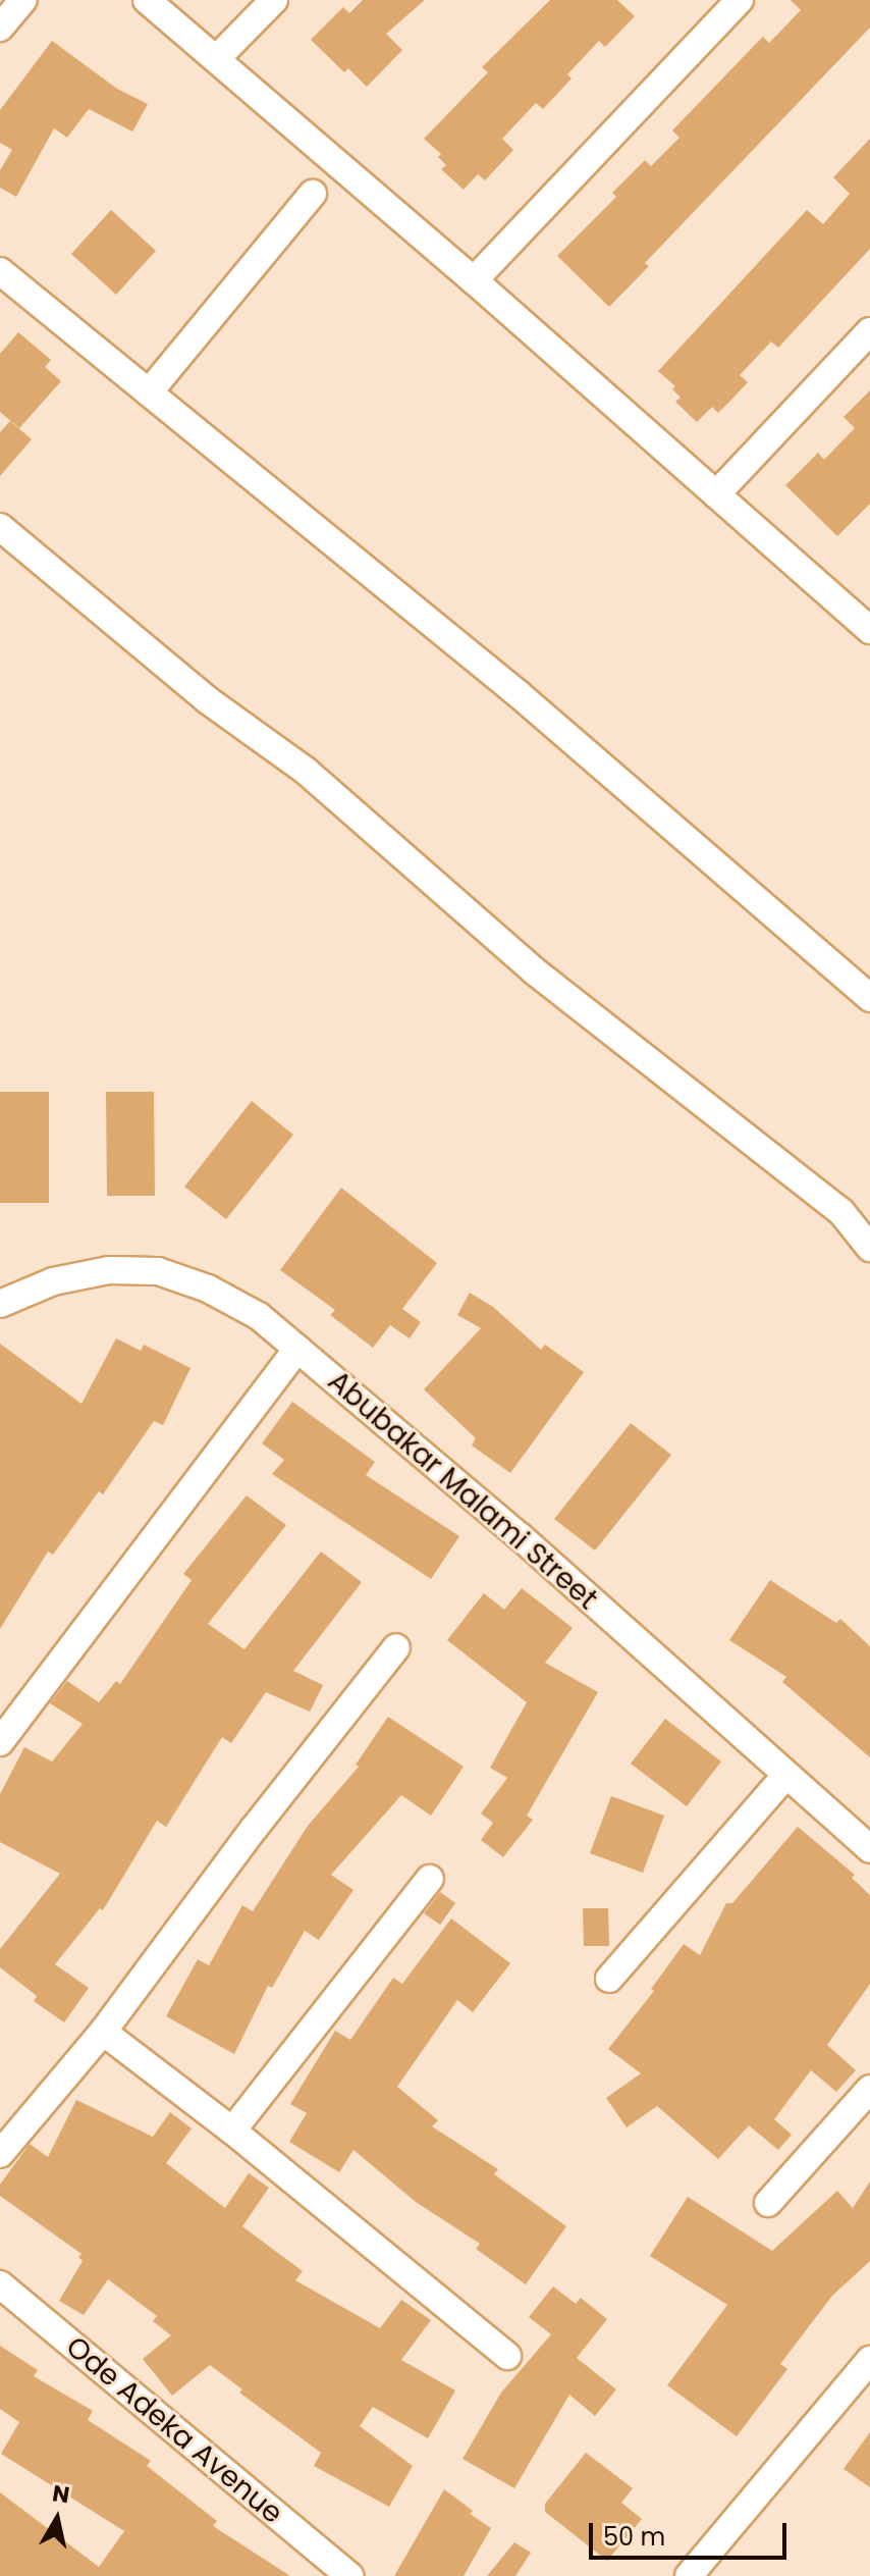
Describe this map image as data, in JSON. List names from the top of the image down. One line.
{"streets":{"street":["Abubakar Malami Street","Ode Adeka Avenue"]},"scale_bar":"50 m","north":"top"}
